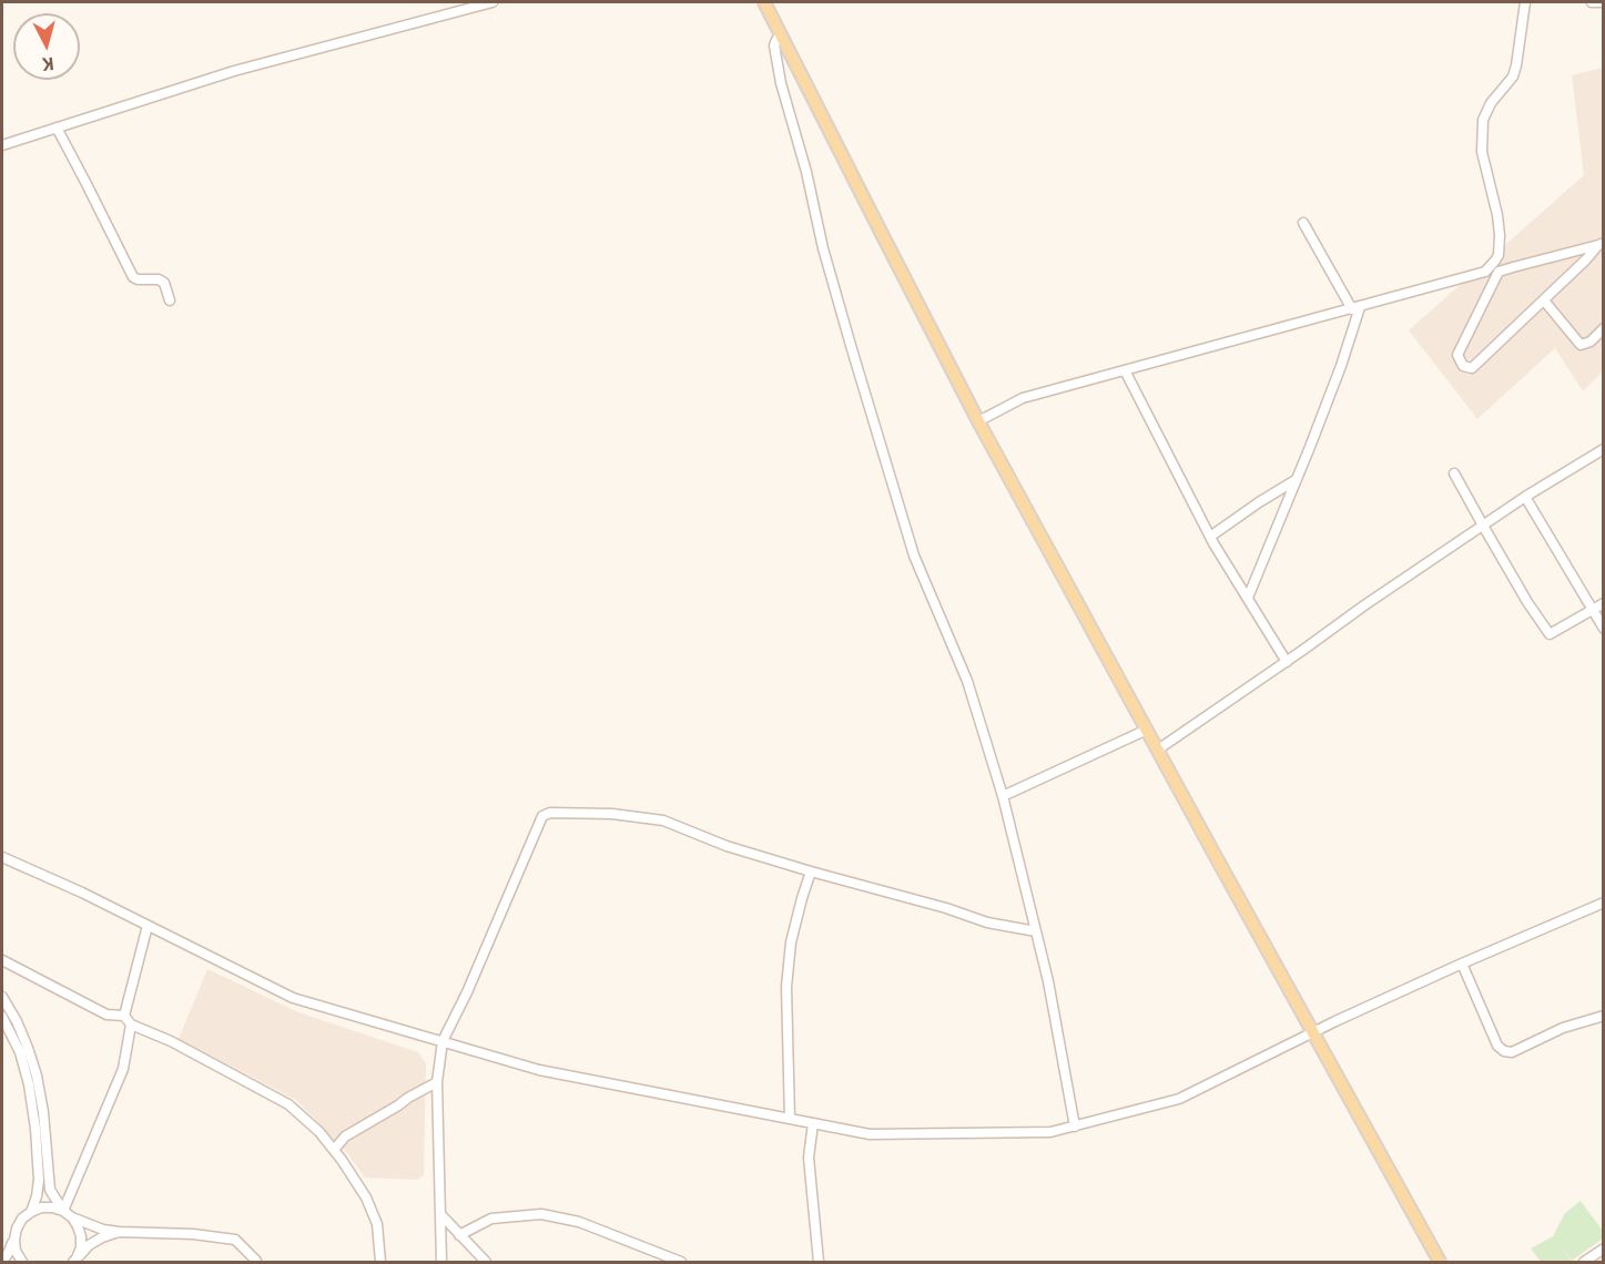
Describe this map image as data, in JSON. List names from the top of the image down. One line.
{"north":"bottom"}
